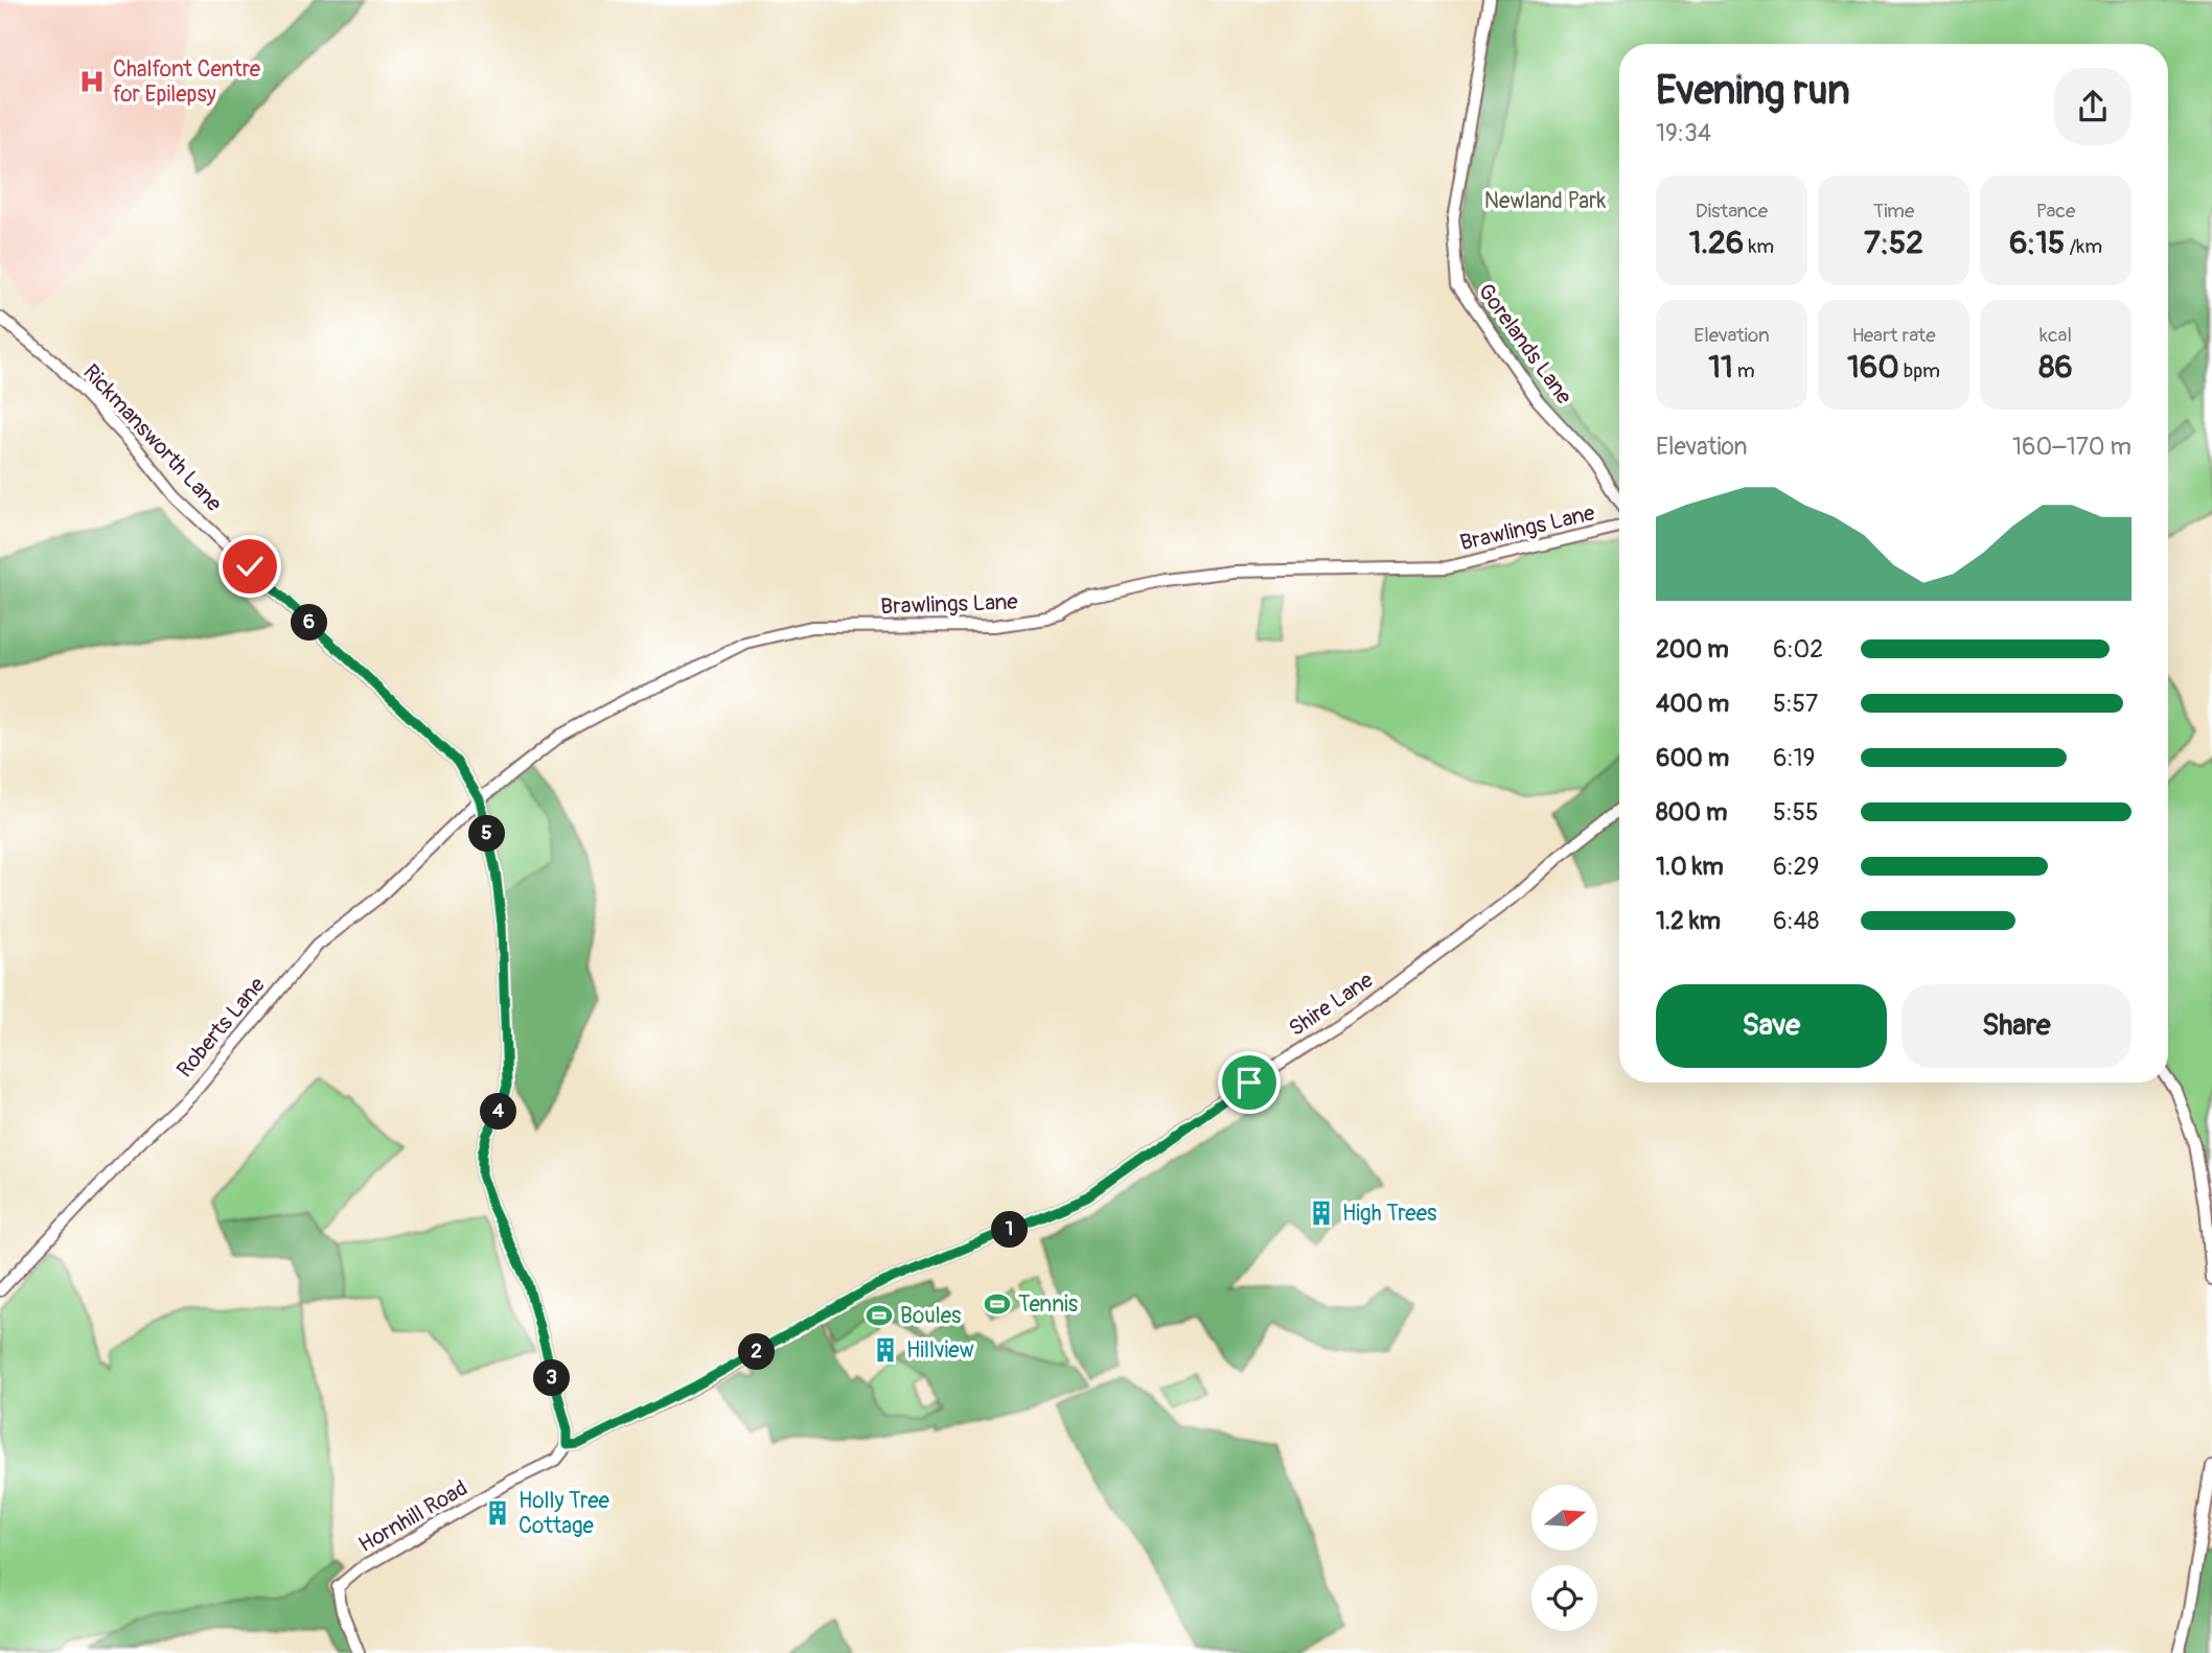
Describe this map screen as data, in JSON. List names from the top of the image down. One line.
{"streets":{"street":["Gorelands Lane","Rickmansworth Lane","Brawlings Lane","Shire Lane","Roberts Lane","Hornhill Road"]},"crossings":[["Rickmansworth Lane","Brawlings Lane"],["Rickmansworth Lane","Shire Lane"],["Rickmansworth Lane","Roberts Lane"],["Rickmansworth Lane","Hornhill Road"],["Brawlings Lane","Roberts Lane"],["Shire Lane","Hornhill Road"]],"parks":["Newland Park"],"places":{"hospital":["Chalfont Centre for Epilepsy"],"building":["High Trees","Hillview","Holly Tree Cottage"],"sports":["Tennis","Boules"]},"north":"right","page":{"heading":["Evening run","19:34"],"stats":[["Distance","1.26 km"],["Time","7:52"],["Pace","6:15 /km"],["Elevation","11 m"],["Heart rate","160 bpm"],["kcal","86"]],"chart":["Elevation","160–170 m"],"pins":["6","5","4","1","2","3"],"list":[{"name":"200 m","note":"6:02"},{"name":"400 m","note":"5:57"},{"name":"600 m","note":"6:19"},{"name":"800 m","note":"5:55"},{"name":"1.0 km","note":"6:29"},{"name":"1.2 km","note":"6:48"}],"buttons":["Save","Share"]}}
